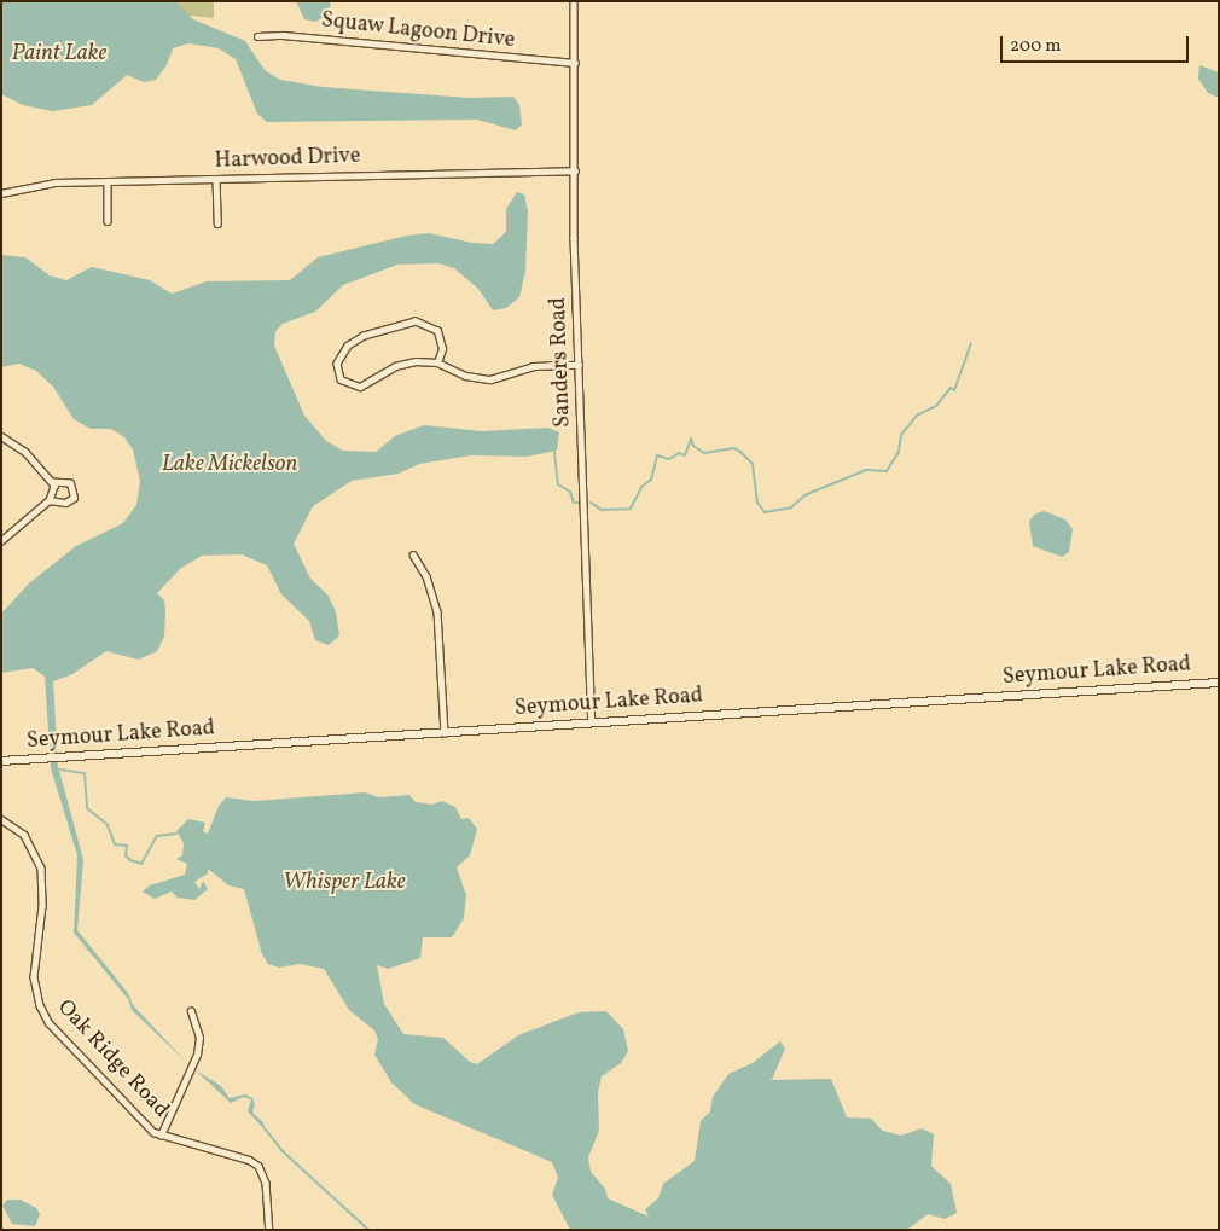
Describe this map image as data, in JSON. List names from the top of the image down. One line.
{"streets":{"street":["Squaw Lagoon Drive","Harwood Drive","Sanders Road","Seymour Lake Road","Oak Ridge Road"]},"crossings":[["Squaw Lagoon Drive","Sanders Road"],["Harwood Drive","Sanders Road"],["Sanders Road","Seymour Lake Road"]],"water":["Paint Lake","Lake Mickelson","Whisper Lake"],"scale_bar":"200 m"}
